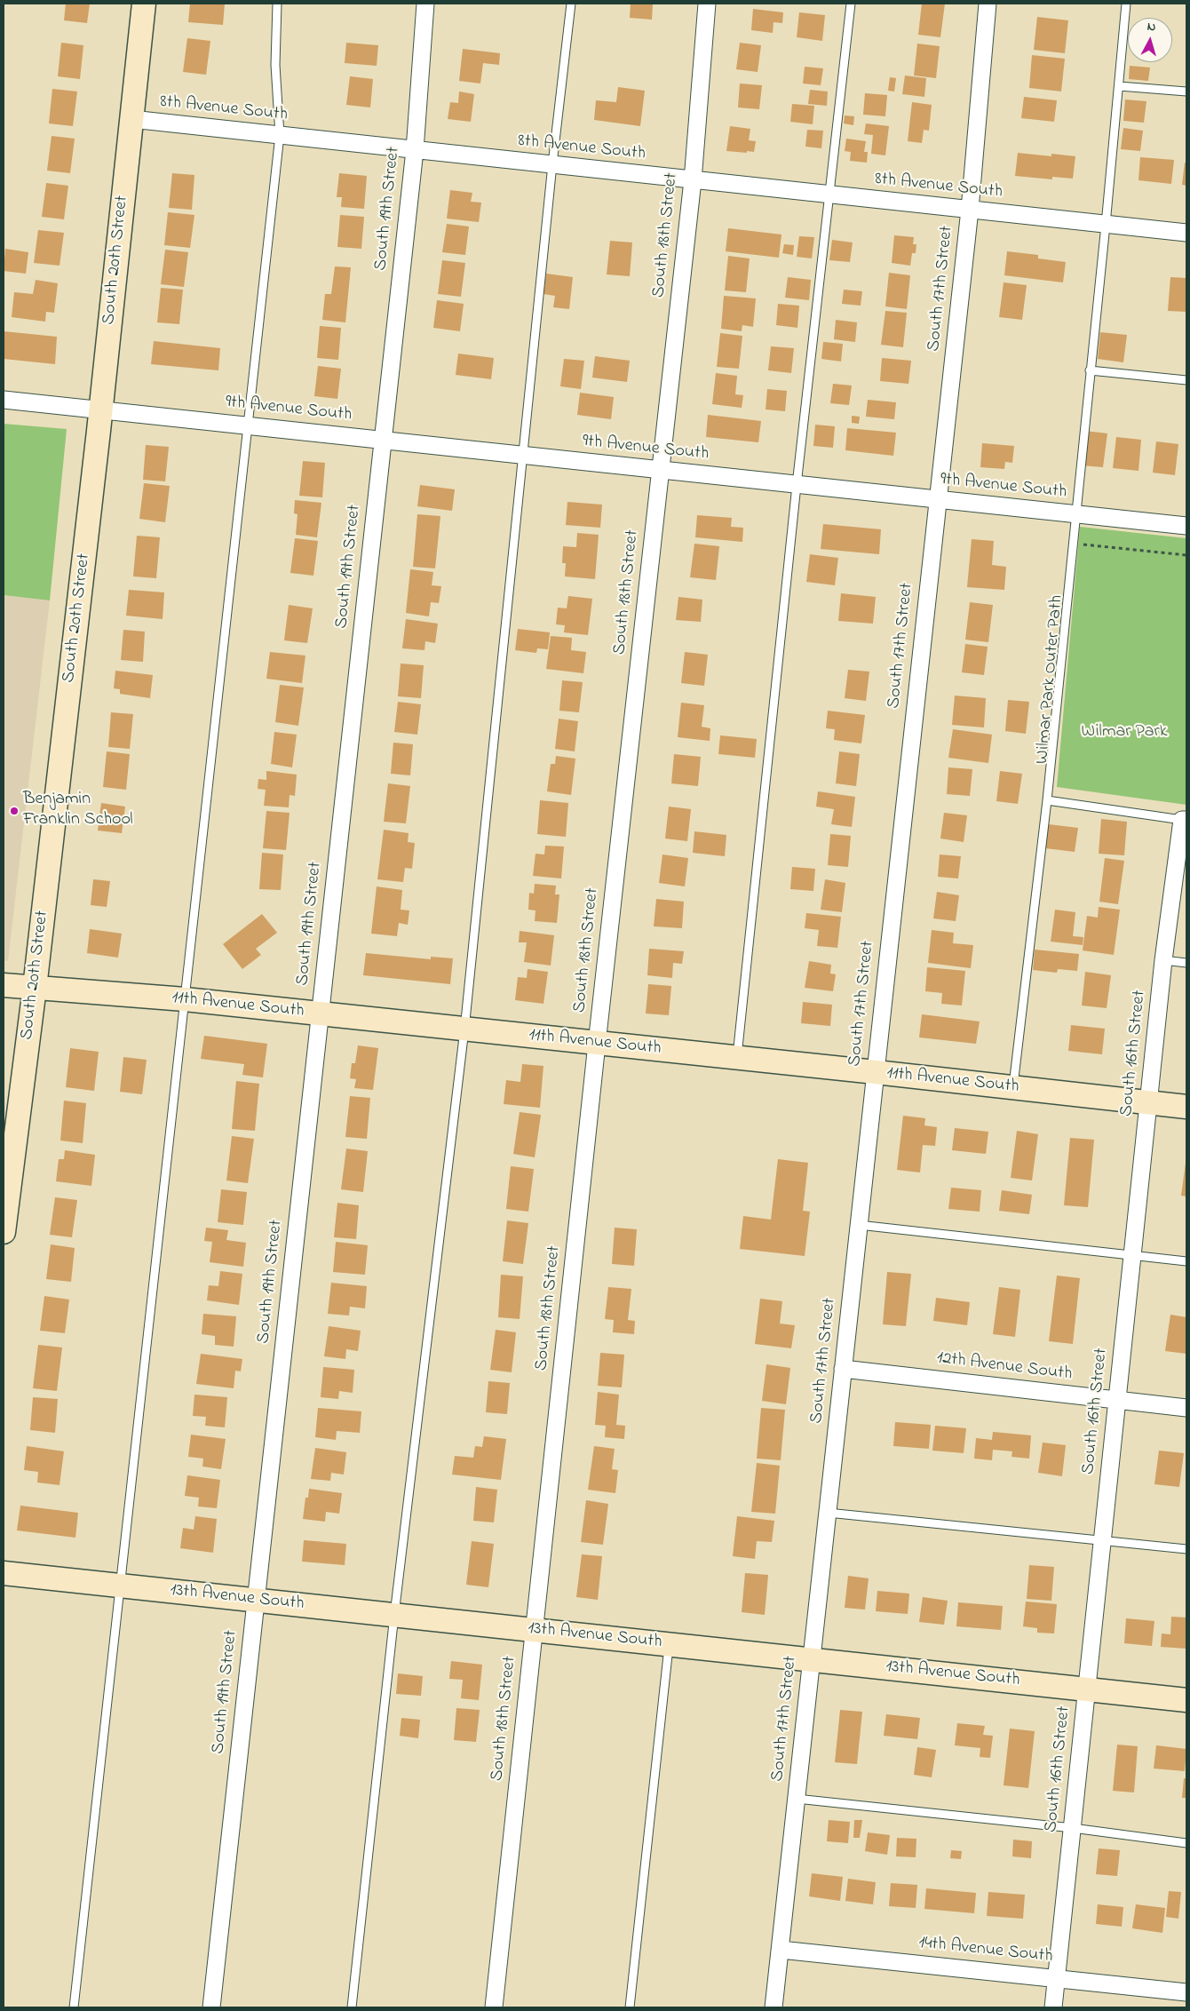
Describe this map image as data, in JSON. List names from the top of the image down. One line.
{"streets":{"street":["8th Avenue South","South 19th Street","South 18th Street","South 20th Street","South 17th Street","9th Avenue South","11th Avenue South","South 16th Street","12th Avenue South","13th Avenue South","14th Avenue South"]},"crossings":[["8th Avenue South","South 19th Street"],["8th Avenue South","South 18th Street"],["8th Avenue South","South 20th Street"],["8th Avenue South","South 17th Street"],["South 19th Street","9th Avenue South"],["South 19th Street","11th Avenue South"],["South 19th Street","13th Avenue South"],["South 18th Street","9th Avenue South"],["South 18th Street","11th Avenue South"],["South 18th Street","13th Avenue South"],["South 20th Street","9th Avenue South"],["South 20th Street","11th Avenue South"],["South 17th Street","9th Avenue South"],["South 17th Street","11th Avenue South"],["South 17th Street","12th Avenue South"],["South 17th Street","13th Avenue South"],["South 17th Street","14th Avenue South"],["11th Avenue South","South 16th Street"],["South 16th Street","12th Avenue South"],["South 16th Street","13th Avenue South"],["South 16th Street","14th Avenue South"]],"parks":["Wilmar Park"],"places":["Benjamin Franklin School"],"north":"top"}
